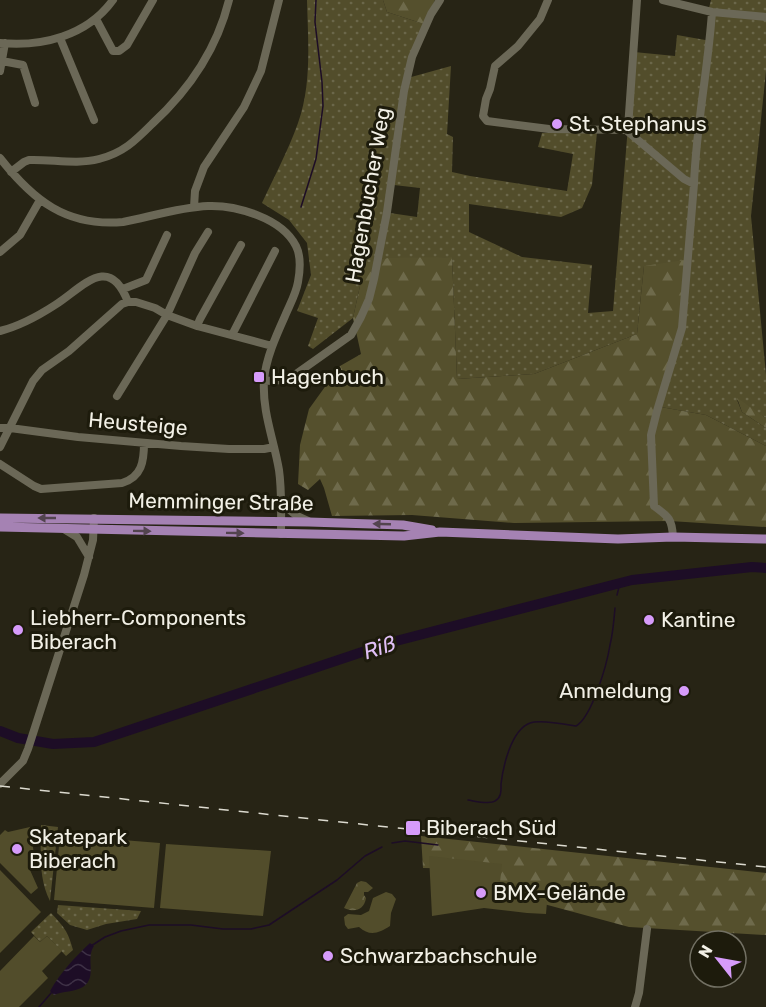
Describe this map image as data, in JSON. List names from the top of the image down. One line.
{"streets":{"main road":["Memminger Straße"],"street":["Hagenbucher Weg","Heusteige"]},"water":["Riß"],"places":{"other":["St. Stephanus","Kantine","Liebherr-Components Biberach","Anmeldung","Skatepark Biberach","BMX-Gelände","Schwarzbachschule"],"transit":["Hagenbuch","Biberach Süd"]},"north":"top left"}
